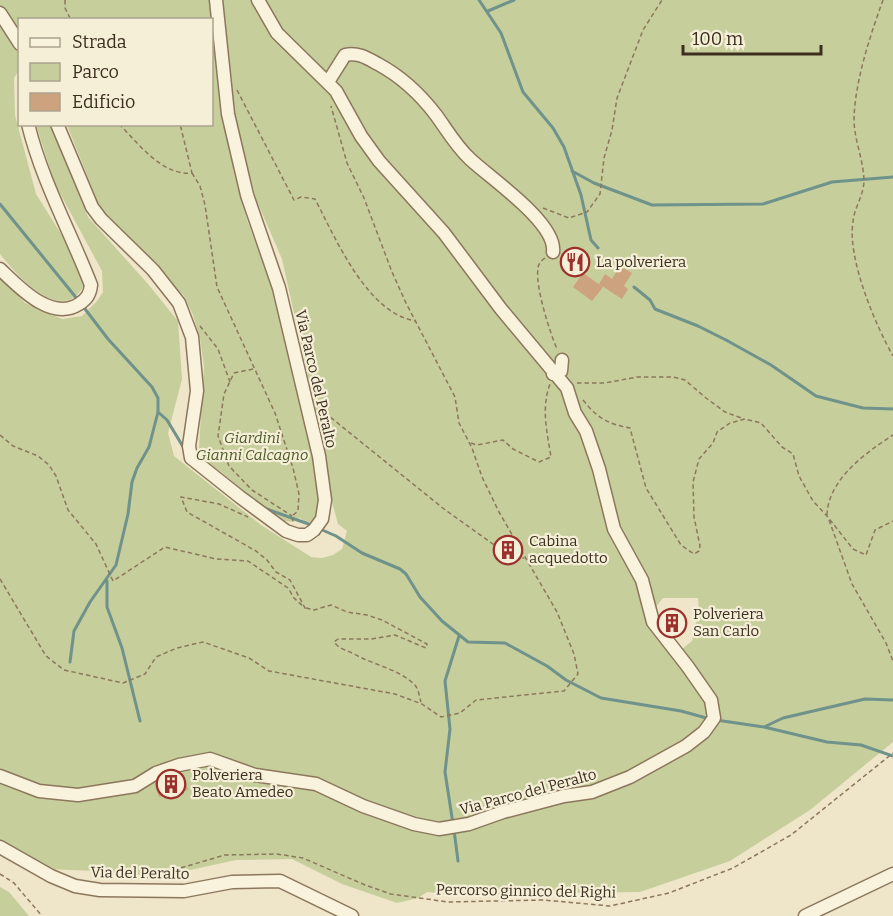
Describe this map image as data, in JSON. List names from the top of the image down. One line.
{"streets":{"street":["Via Parco del Peralto","Via del Peralto"],"path":["Percorso ginnico del Righi"]},"parks":["Giardini Gianni Calcagno"],"places":{"restaurant":["La polveriera"],"building":["Cabina acquedotto","Polveriera San Carlo","Polveriera Beato Amedeo"]},"legend":["Strada","Parco","Edificio"],"scale_bar":"100 m"}
